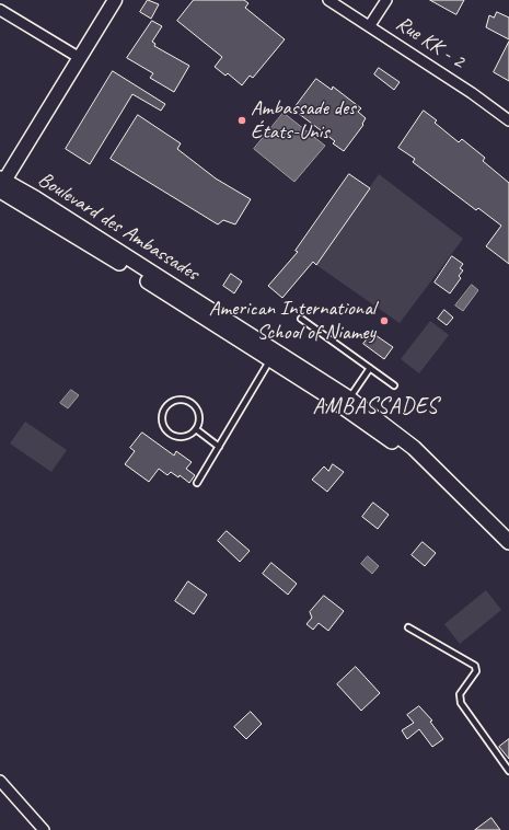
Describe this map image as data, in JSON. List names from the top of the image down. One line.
{"streets":{"main road":["Boulevard des Ambassades"],"street":["Rue KK - 2"]},"districts":["AMBASSADES"],"places":["Ambassade des États-Unis","American International School of Niamey"]}
